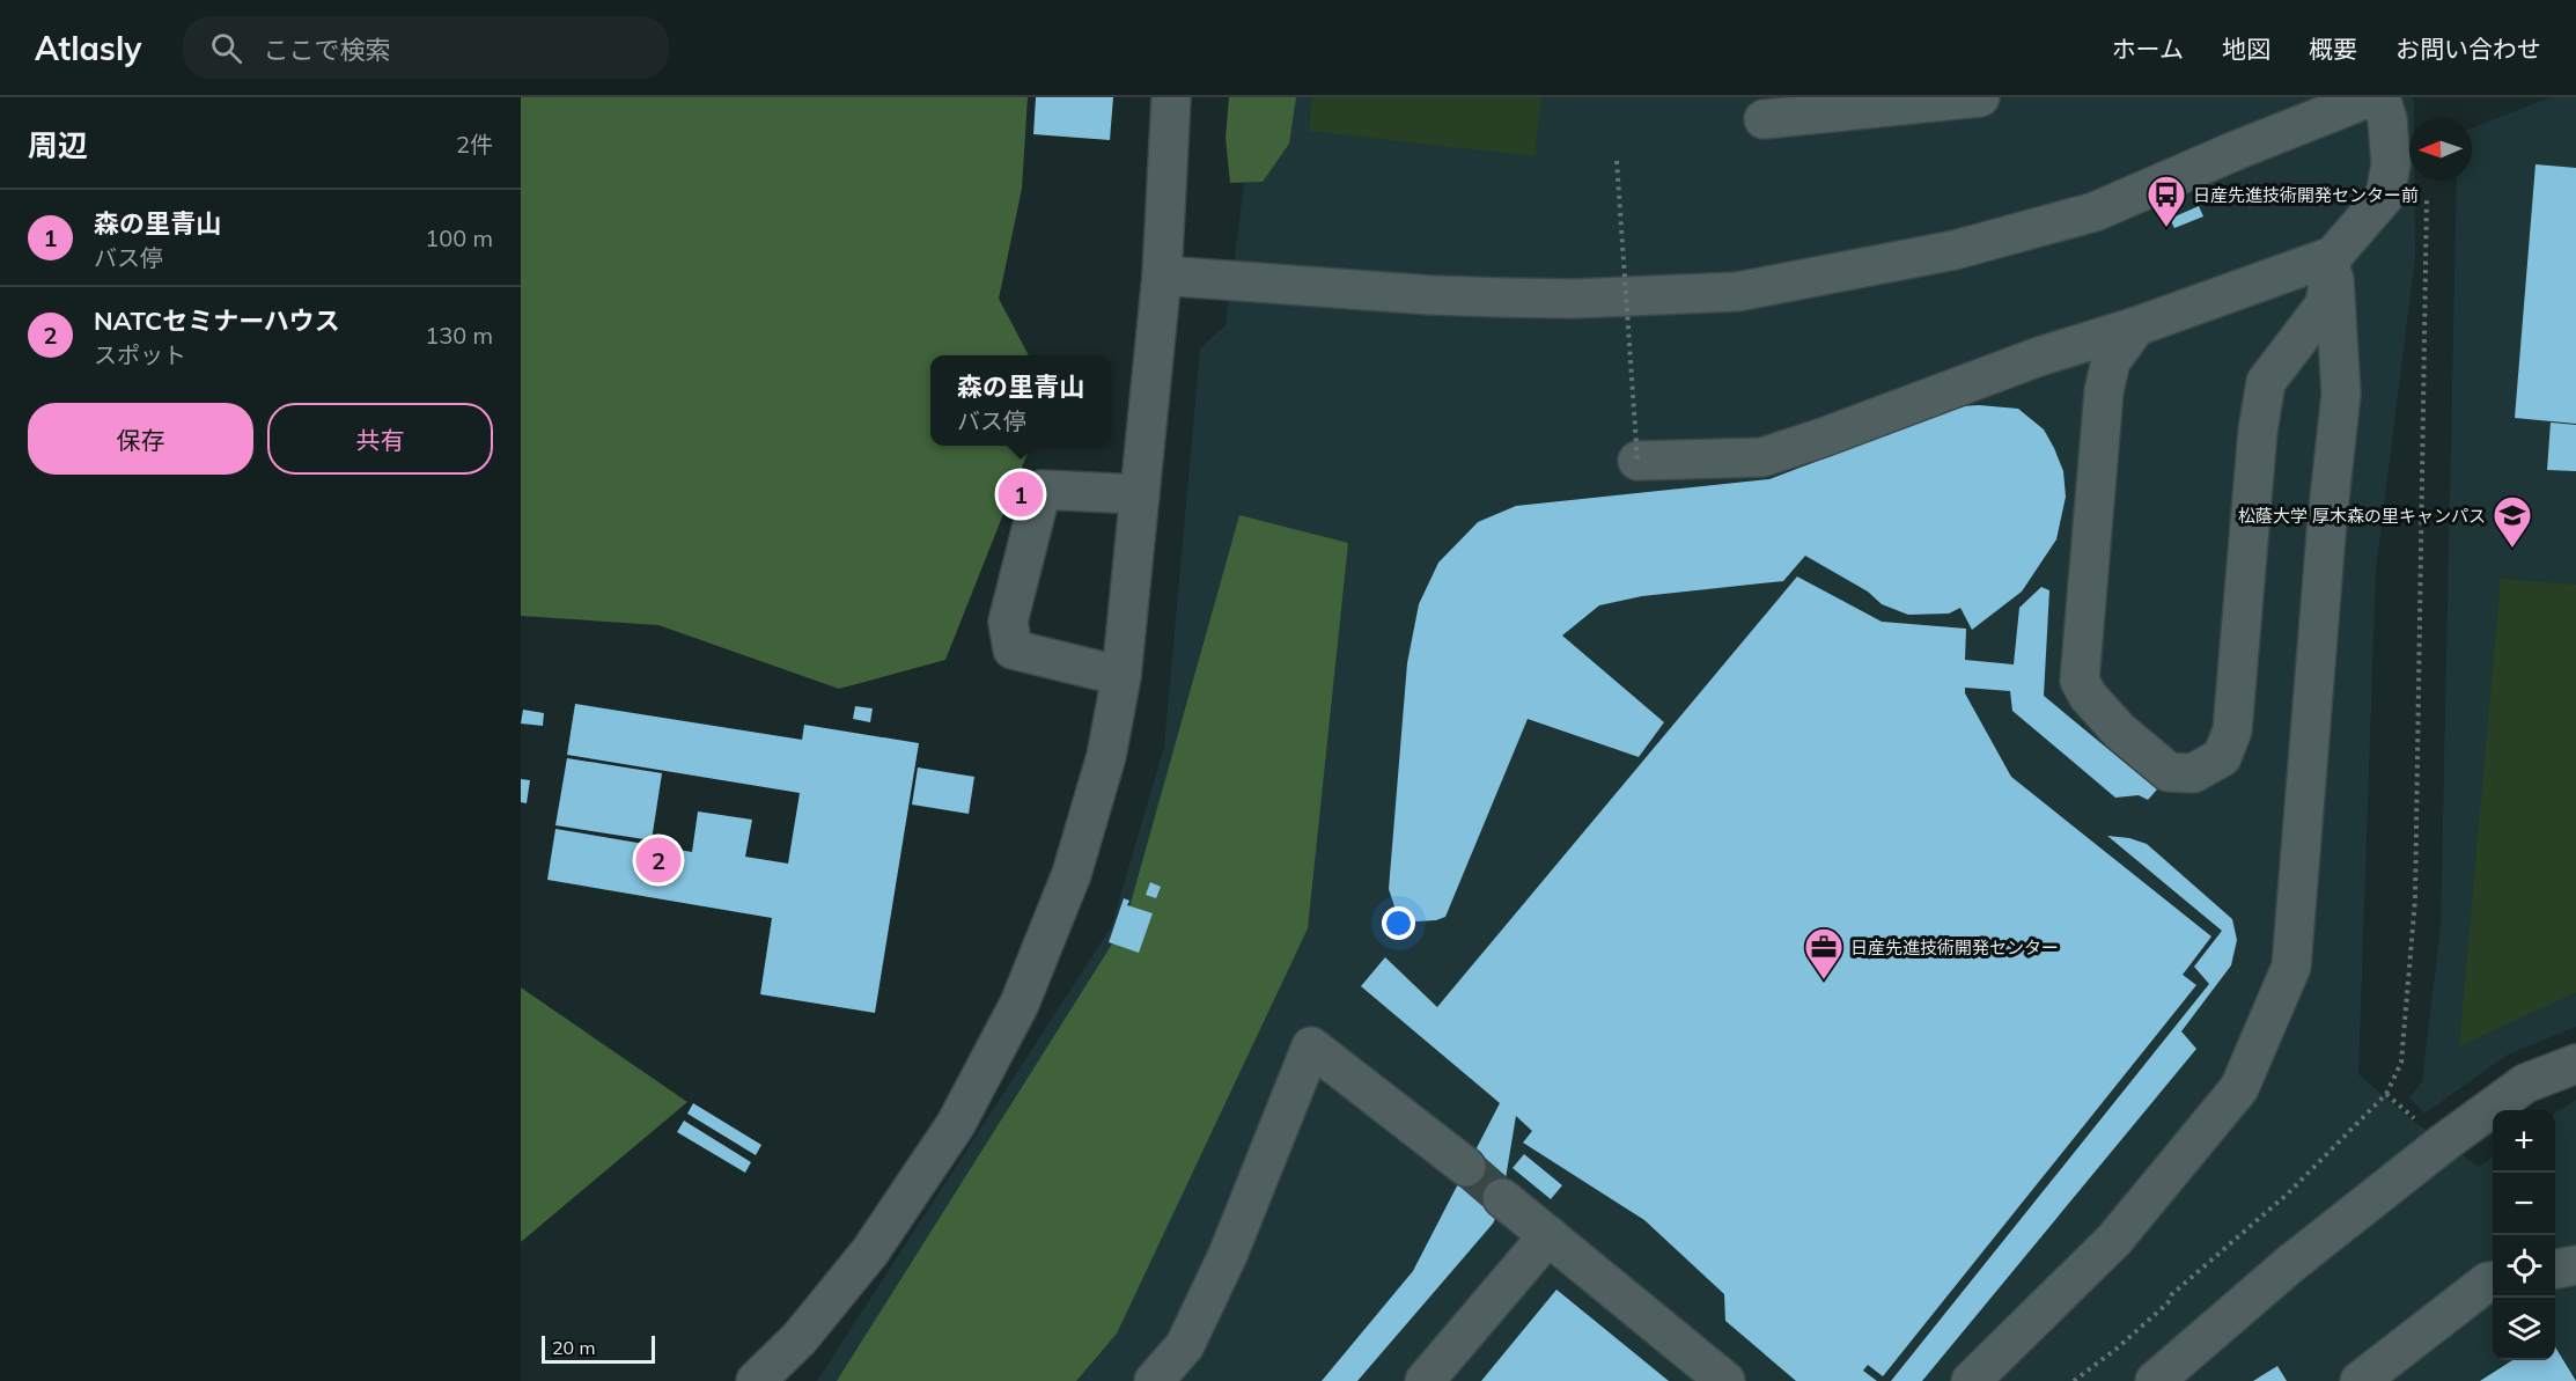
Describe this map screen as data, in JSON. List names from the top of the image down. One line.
{"places":{"bus stop":["日産先進技術開発センター前"],"school or university":["松蔭大学 厚木森の里キャンパス"],"office":["日産先進技術開発センター"]},"scale_bar":"20 m","north":"left","page":{"header":"Atlasly","search":"ここで検索","nav":["ホーム","地図","概要","お問い合わせ"],"heading":["周辺","2件"],"list":[{"mark":"1","name":"森の里青山","note":"バス停","value":"100 m"},{"mark":"2","name":"NATCセミナーハウス","note":"スポット","value":"130 m"}],"popup":["森の里青山","バス停"],"buttons":["保存","共有"],"pins":["1","2"],"map_buttons":["+","−"],"scale":"20 m"}}
